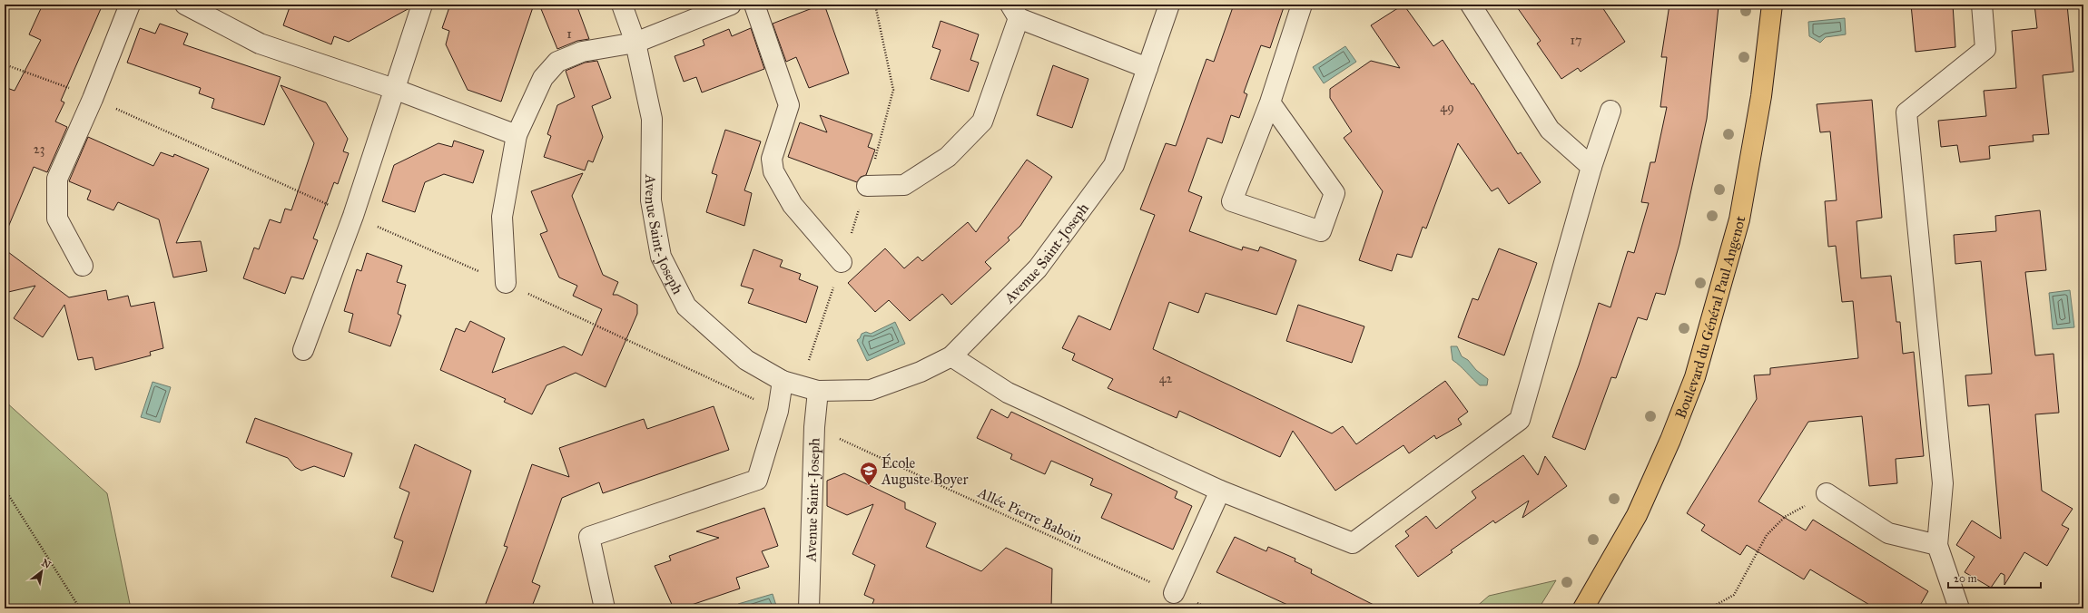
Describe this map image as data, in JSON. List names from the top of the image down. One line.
{"streets":{"main road":["Boulevard du Général Paul Angenot"],"street":["Avenue Saint-Joseph"],"path":["Allée Pierre Baboin"]},"crossings":[["Avenue Saint-Joseph","Allée Pierre Baboin"]],"places":{"school or university":["École Auguste Boyer"]},"house_numbers":["1","17","49","23","42"],"scale_bar":"20 m","north":"top right"}
